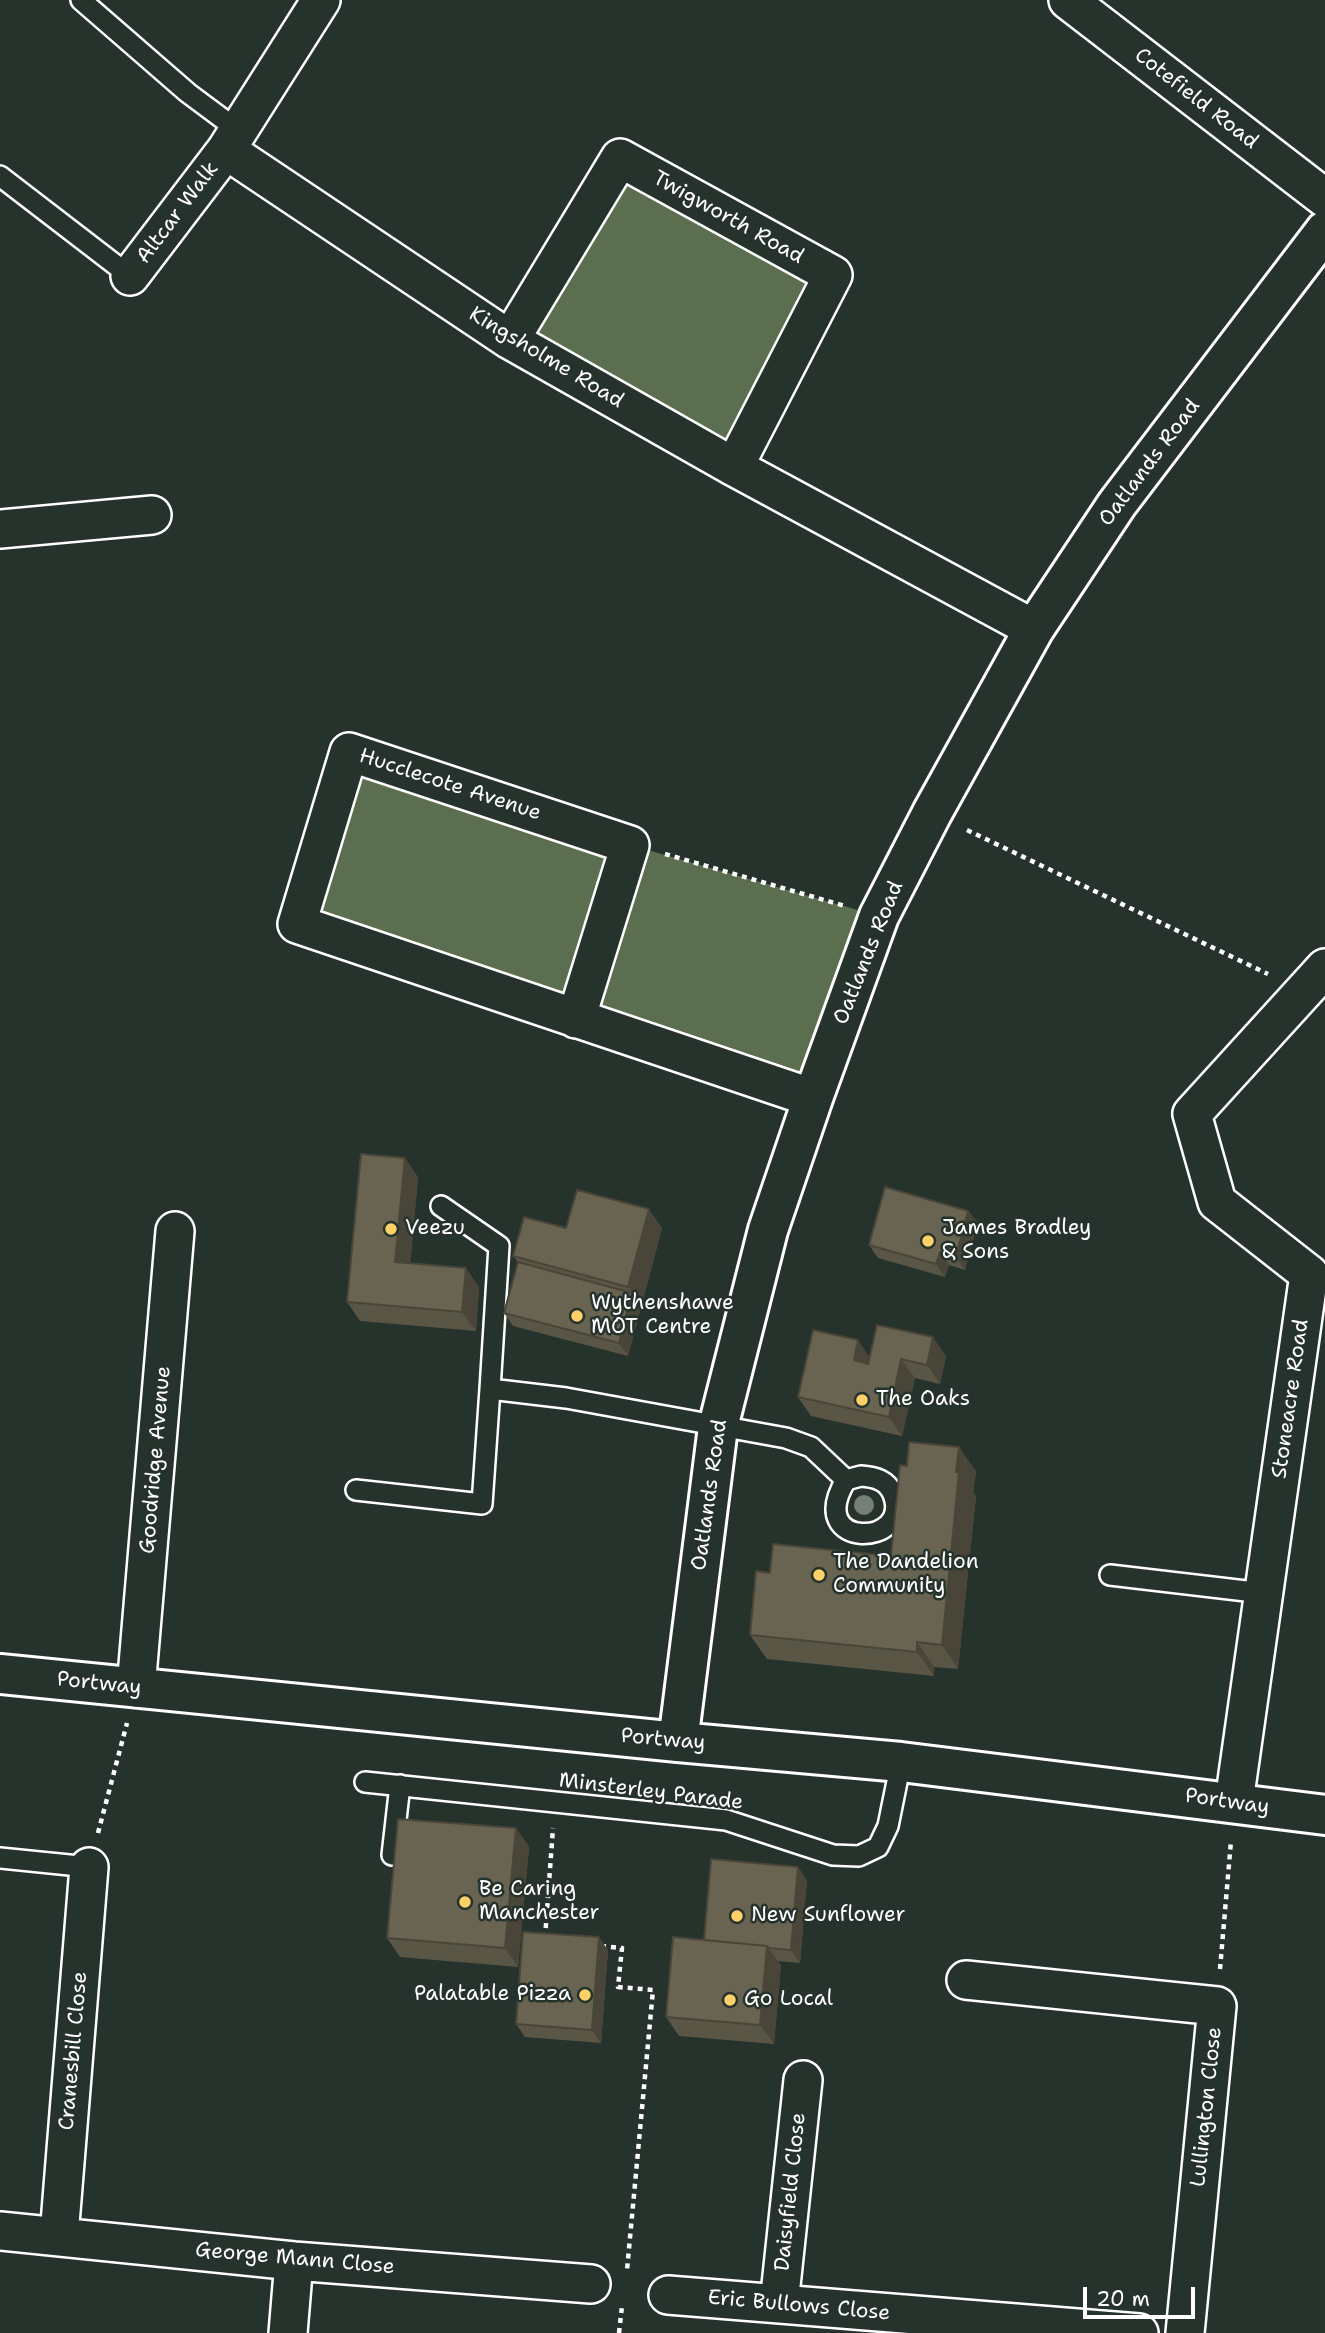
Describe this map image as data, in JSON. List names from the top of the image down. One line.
{"streets":{"street":["Cotefield Road","Altcar Walk","Twigworth Road","Kingsholme Road","Oatlands Road","Hucclecote Avenue","Stoneacre Road","Goodridge Avenue","Portway","Cranesbill Close","Lullington Close","Daisyfield Close","George Mann Close","Eric Bullows Close"],"lane":["Minsterley Parade"]},"crossings":[["Altcar Walk","Kingsholme Road"],["Twigworth Road","Kingsholme Road"],["Kingsholme Road","Oatlands Road"],["Oatlands Road","Hucclecote Avenue"],["Oatlands Road","Portway"],["Stoneacre Road","Portway"],["Goodridge Avenue","Portway"],["Portway","Minsterley Parade"],["Cranesbill Close","George Mann Close"],["Daisyfield Close","Eric Bullows Close"]],"places":["Veezu","James Bradley & Sons","Wythenshawe MOT Centre","The Oaks","The Dandelion Community","Be Caring Manchester","New Sunflower","Palatable Pizza","Go Local"],"scale_bar":"20 m"}
